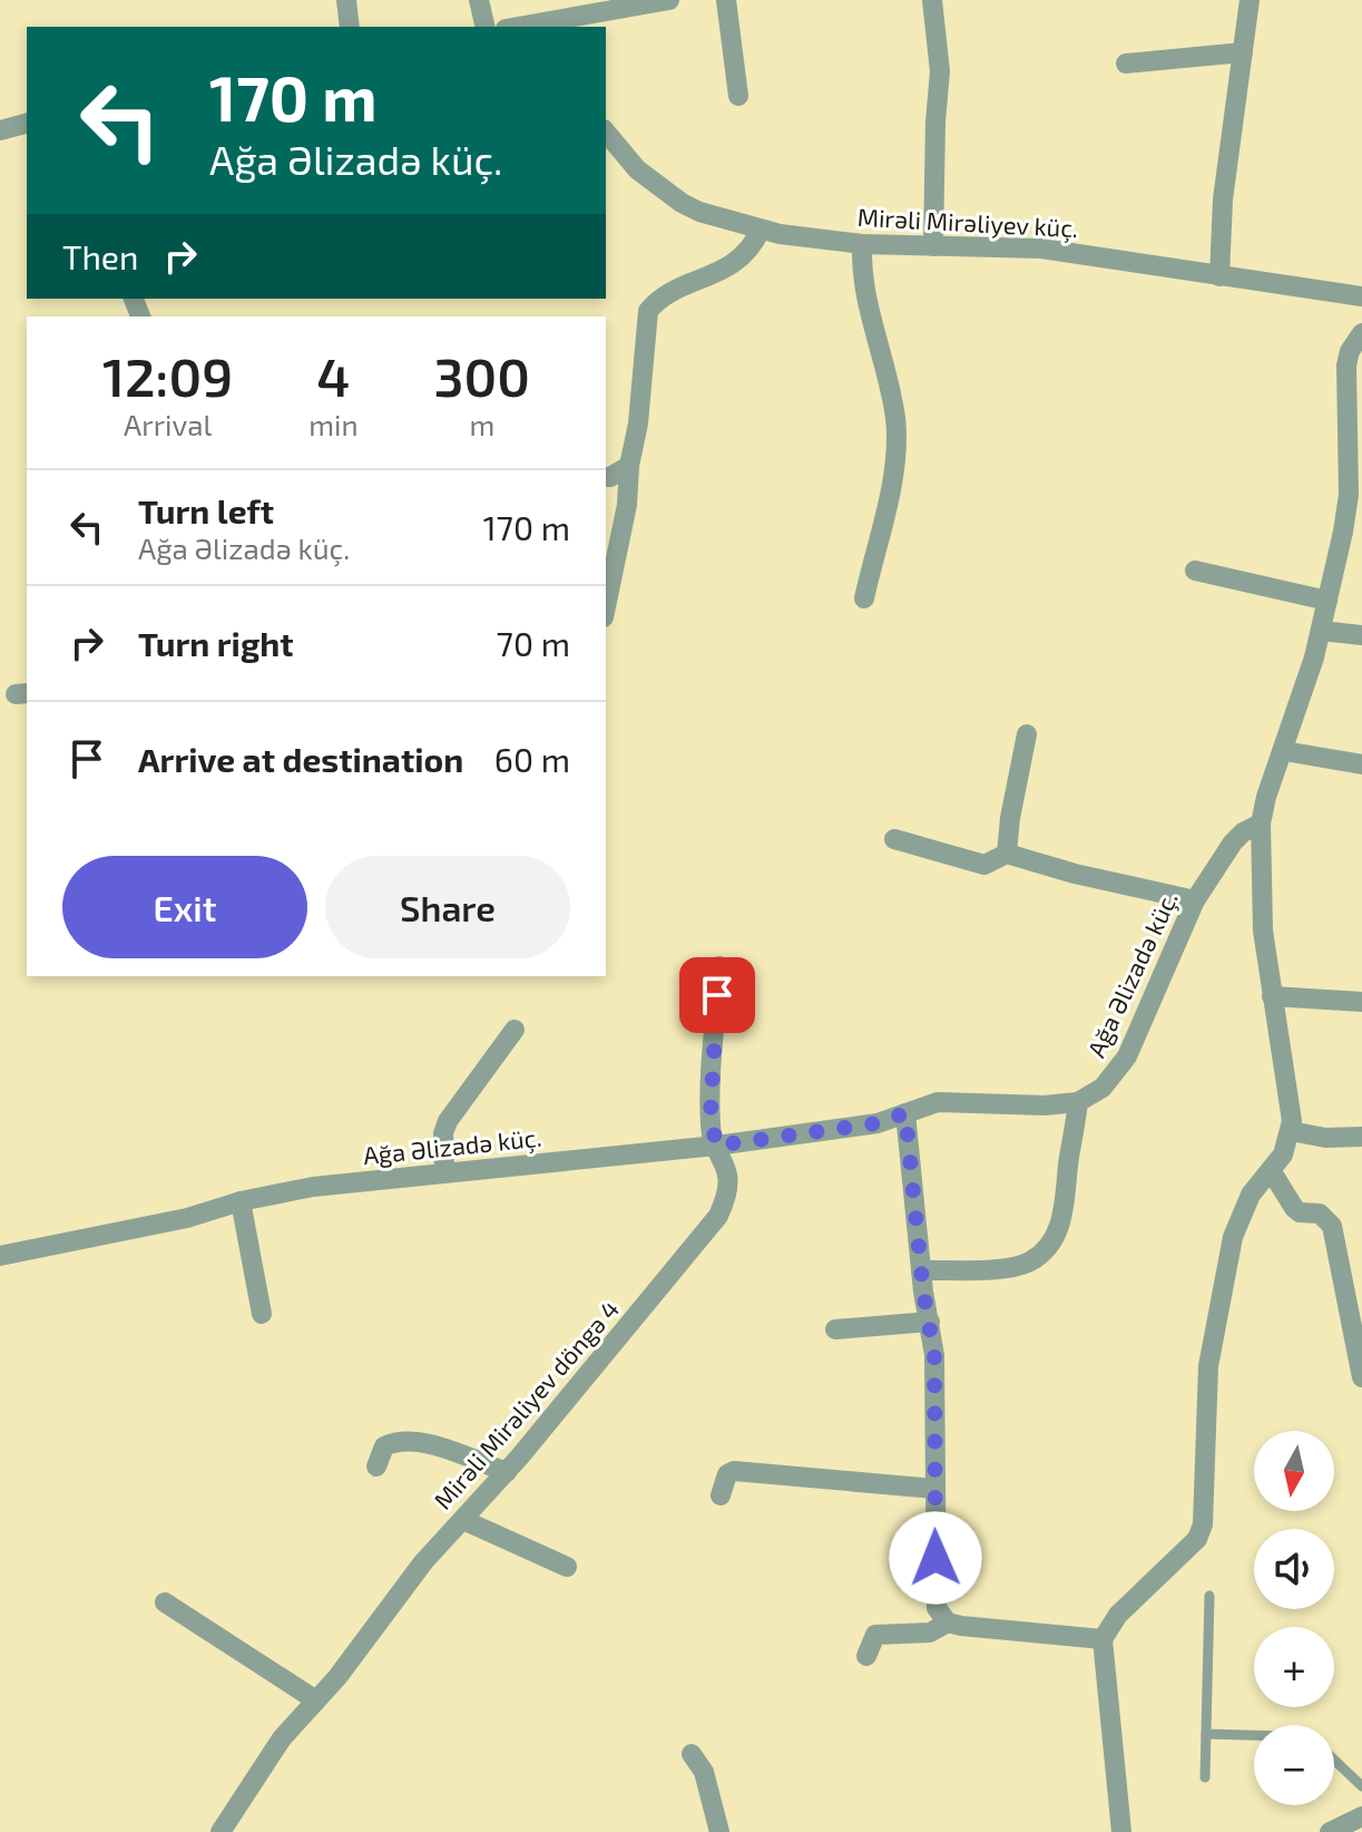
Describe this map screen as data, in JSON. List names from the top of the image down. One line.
{"streets":{"street":["Mirəli Mirəliyev küç.","Ağa Əlizadə küç.","Mirəli Mirəliyev döngə 4"]},"crossings":[["Ağa Əlizadə küç.","Mirəli Mirəliyev döngə 4"]],"north":"bottom","page":{"turn":["170 m","Ağa Əlizadə küç."],"then":"Then","eta":["12:09","Arrival","4","min","300","m"],"list":[{"name":"Turn left","note":"Ağa Əlizadə küç.","value":"170 m"},{"name":"Turn right","value":"70 m"},{"name":"Arrive at destination","value":"60 m"}],"buttons":["Exit","Share"],"map_buttons":["+","−"]}}
